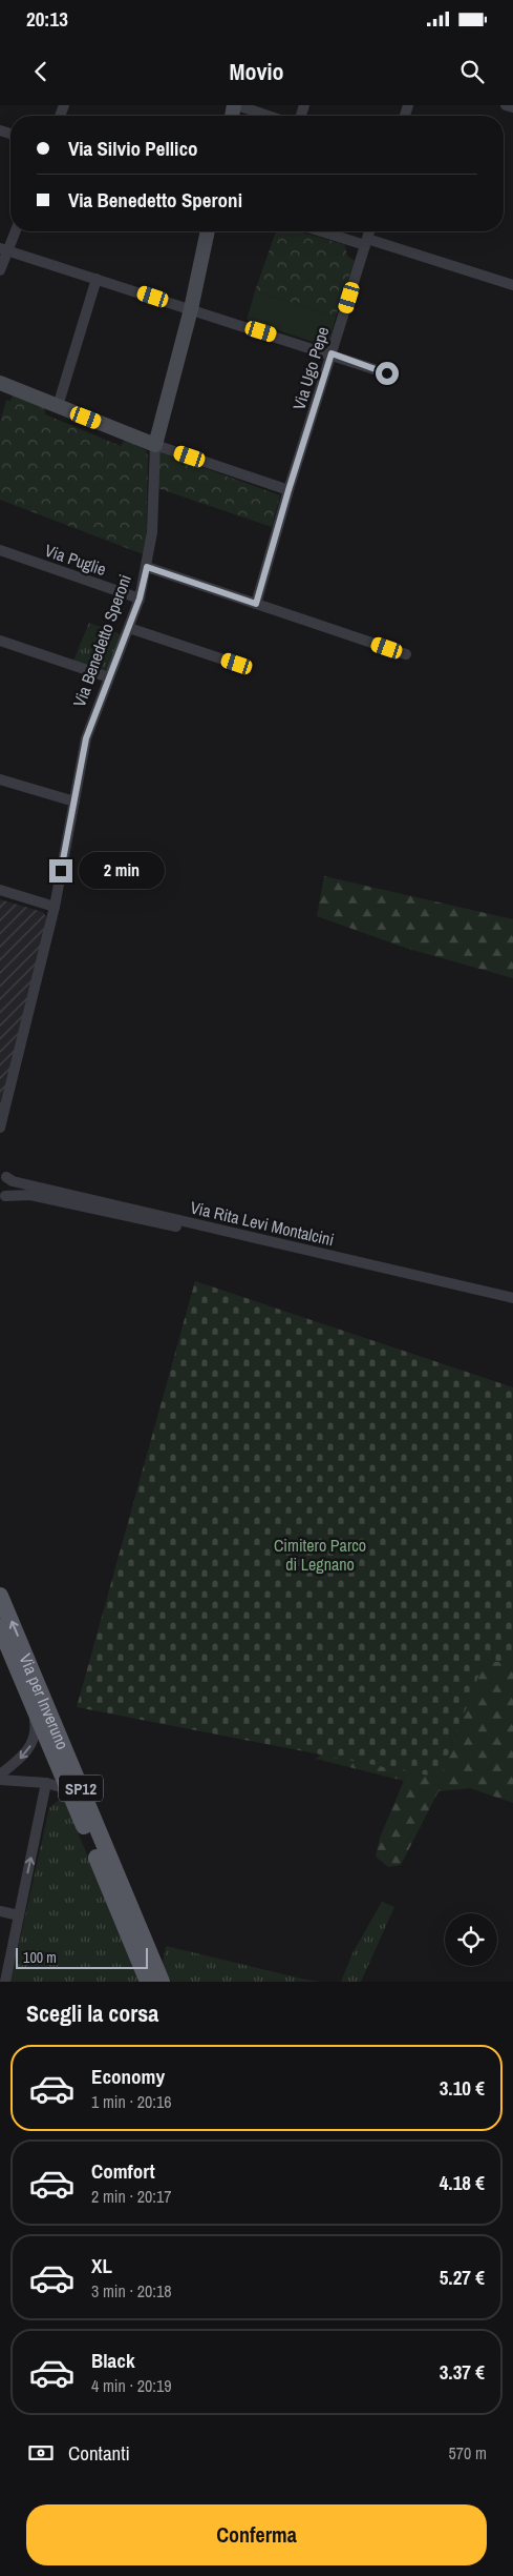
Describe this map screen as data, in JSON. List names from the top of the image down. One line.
{"streets":{"main road":["Via per Inveruno","SP12"],"street":["Via Ugo Pepe","Via Puglie","Via Benedetto Speroni","Via Rita Levi Montalcini"]},"crossings":[["Via Puglie","Via Benedetto Speroni"]],"parks":["Cimitero Parco di Legnano"],"scale_bar":"100 m","page":{"status":"20:13","header":"Movio","banner":["Via Silvio Pellico","Via Benedetto Speroni"],"bubble":"2 min","scale":"100 m","heading":"Scegli la corsa","list":[{"name":"Economy","note":"1 min · 20:16","value":"3.10 €"},{"name":"Comfort","note":"2 min · 20:17","value":"4.18 €"},{"name":"XL","note":"3 min · 20:18","value":"5.27 €"},{"name":"Black","note":"4 min · 20:19","value":"3.37 €"}],"pay":["Contanti","570 m"],"buttons":"Conferma"}}
